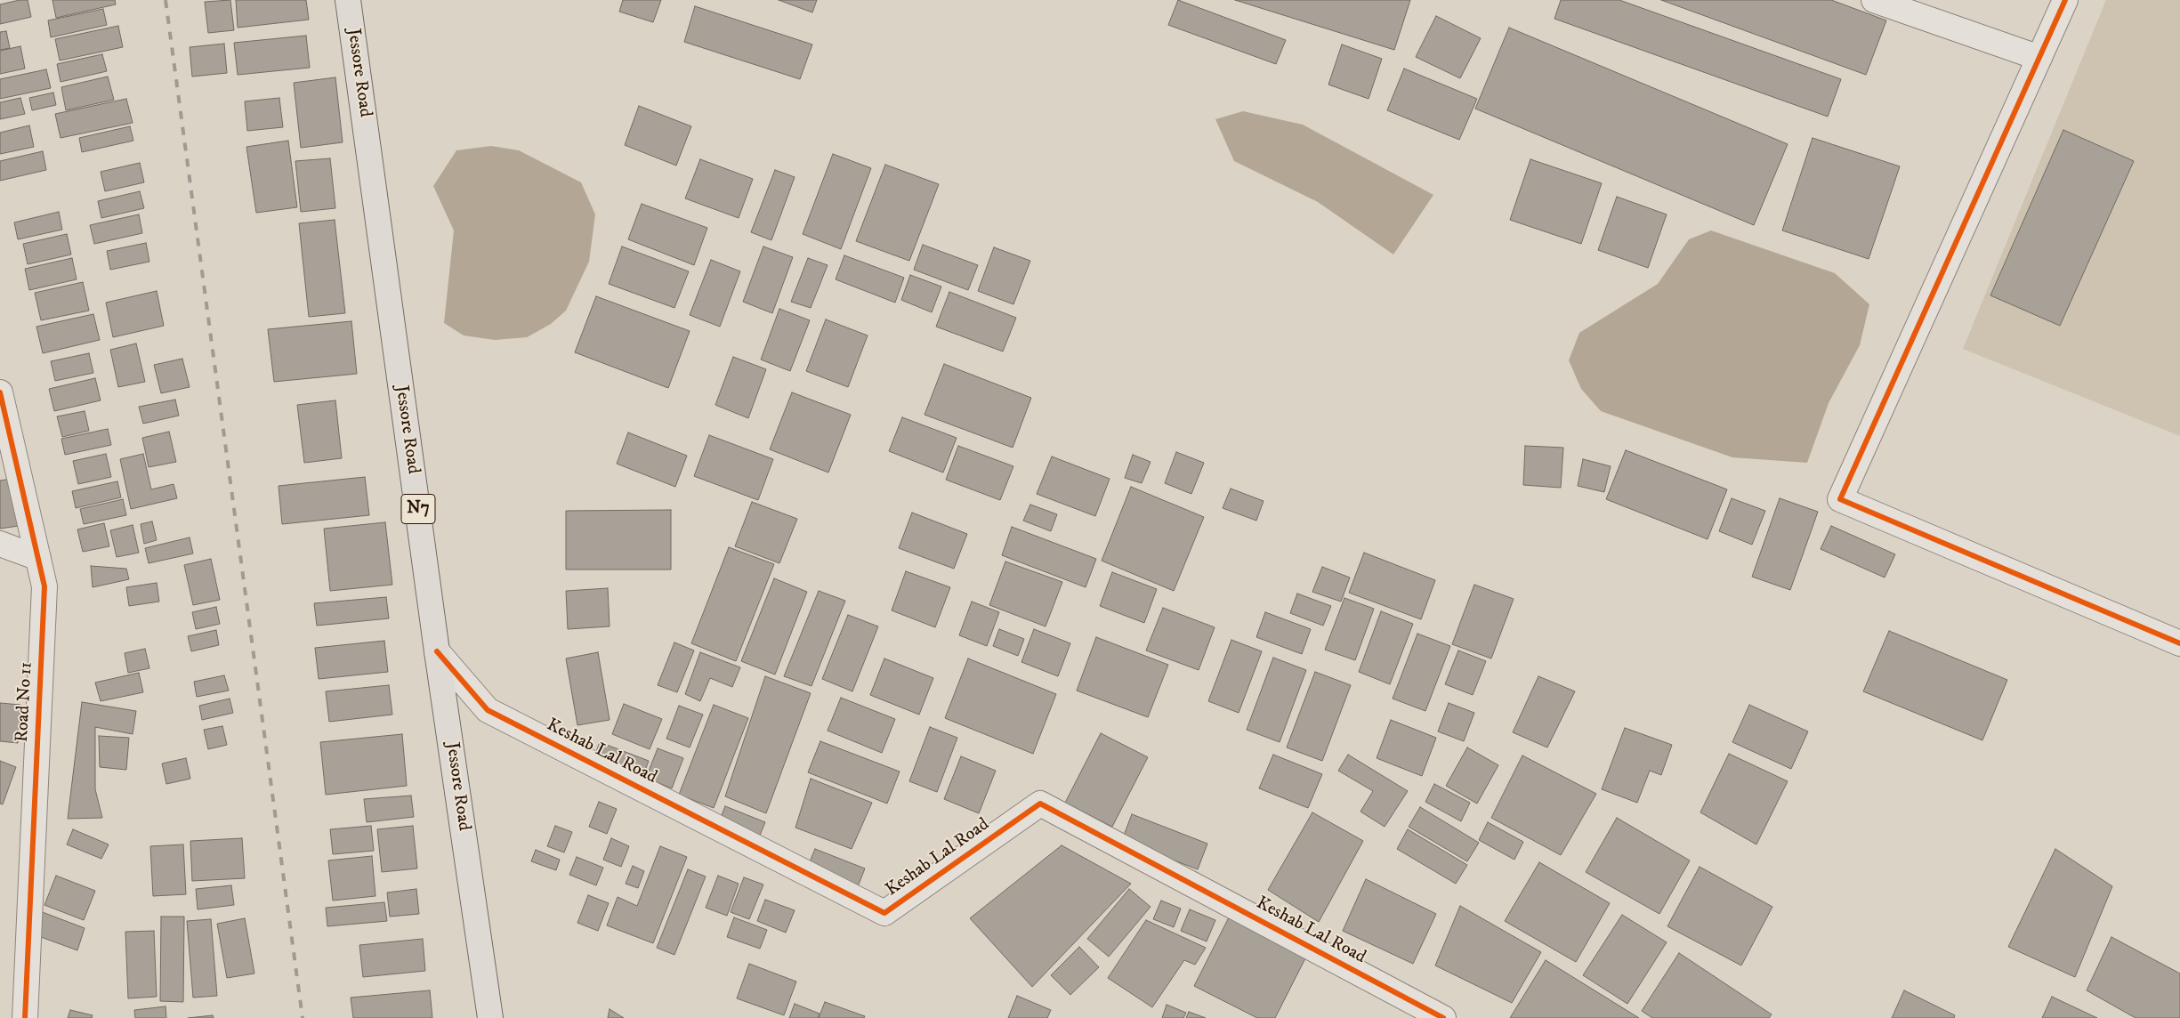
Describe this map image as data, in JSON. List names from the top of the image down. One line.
{"streets":{"highway":["Jessore Road","N7"],"street":["Road No 11","Keshab Lal Road"]},"crossings":[["Jessore Road","Keshab Lal Road"]]}
